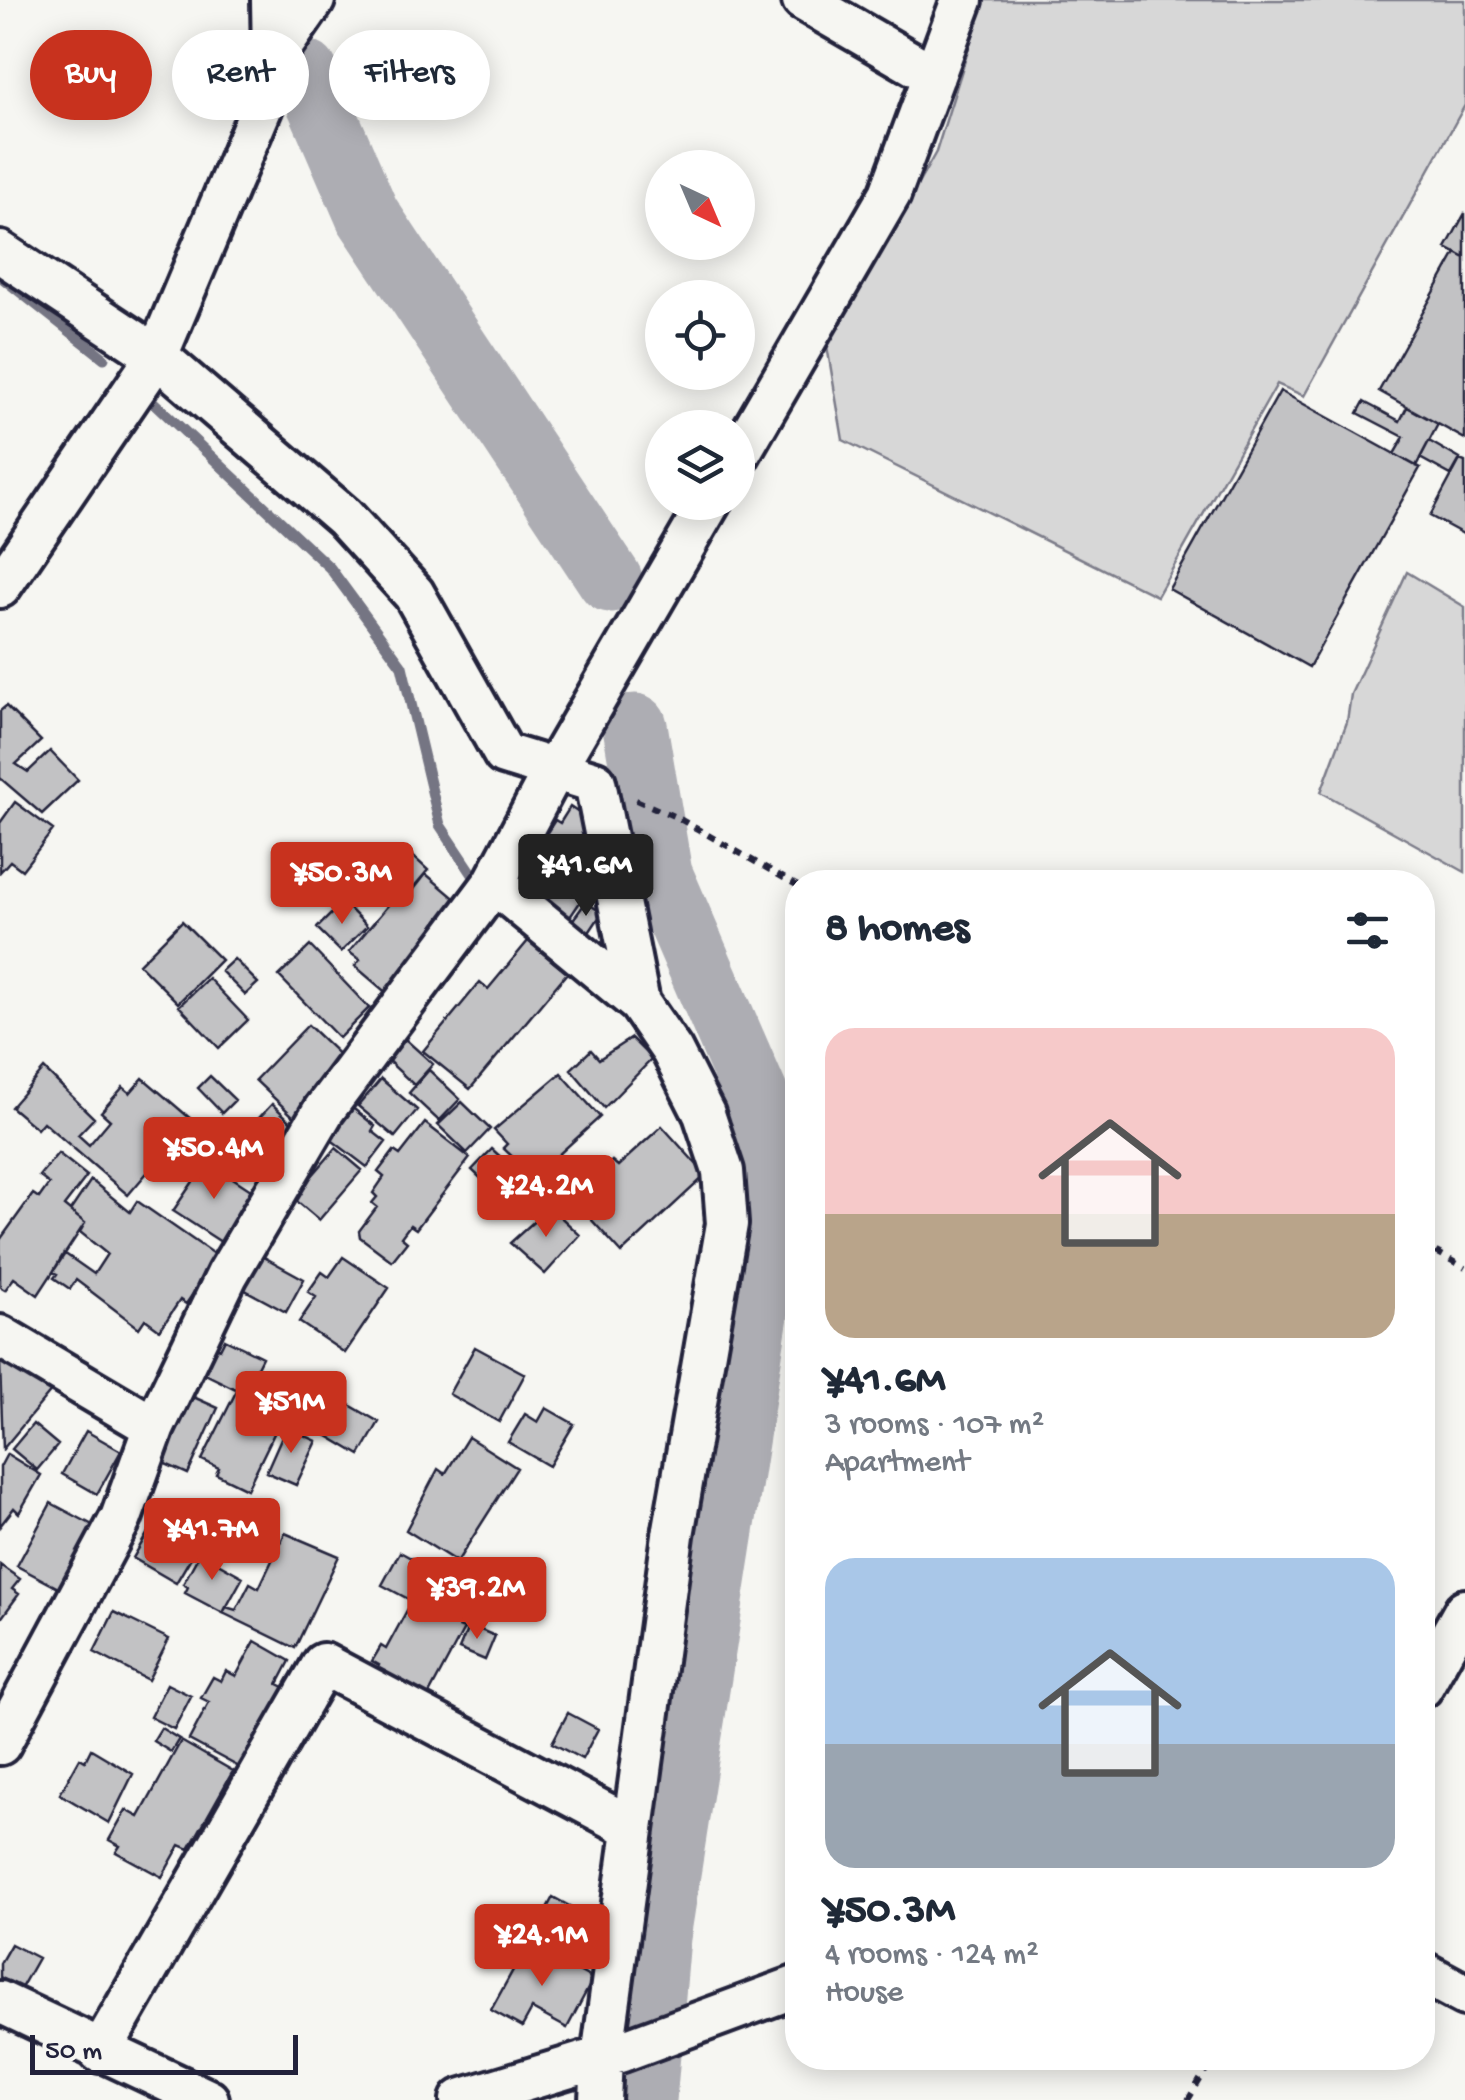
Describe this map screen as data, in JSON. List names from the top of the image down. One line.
{"scale_bar":"50 m","north":"bottom right","page":{"chip":["Buy","Rent","Filters"],"price":["¥41.6M","¥50.3M","¥50.4M","¥24.2M","¥51M","¥41.7M","¥39.2M","¥24.1M"],"heading":"8 homes","list":[{"name":"¥41.6M","note":"3 rooms · 107 m² · Apartment"},{"name":"¥50.3M","note":"4 rooms · 124 m² · House"}],"scale":"50 m"}}
